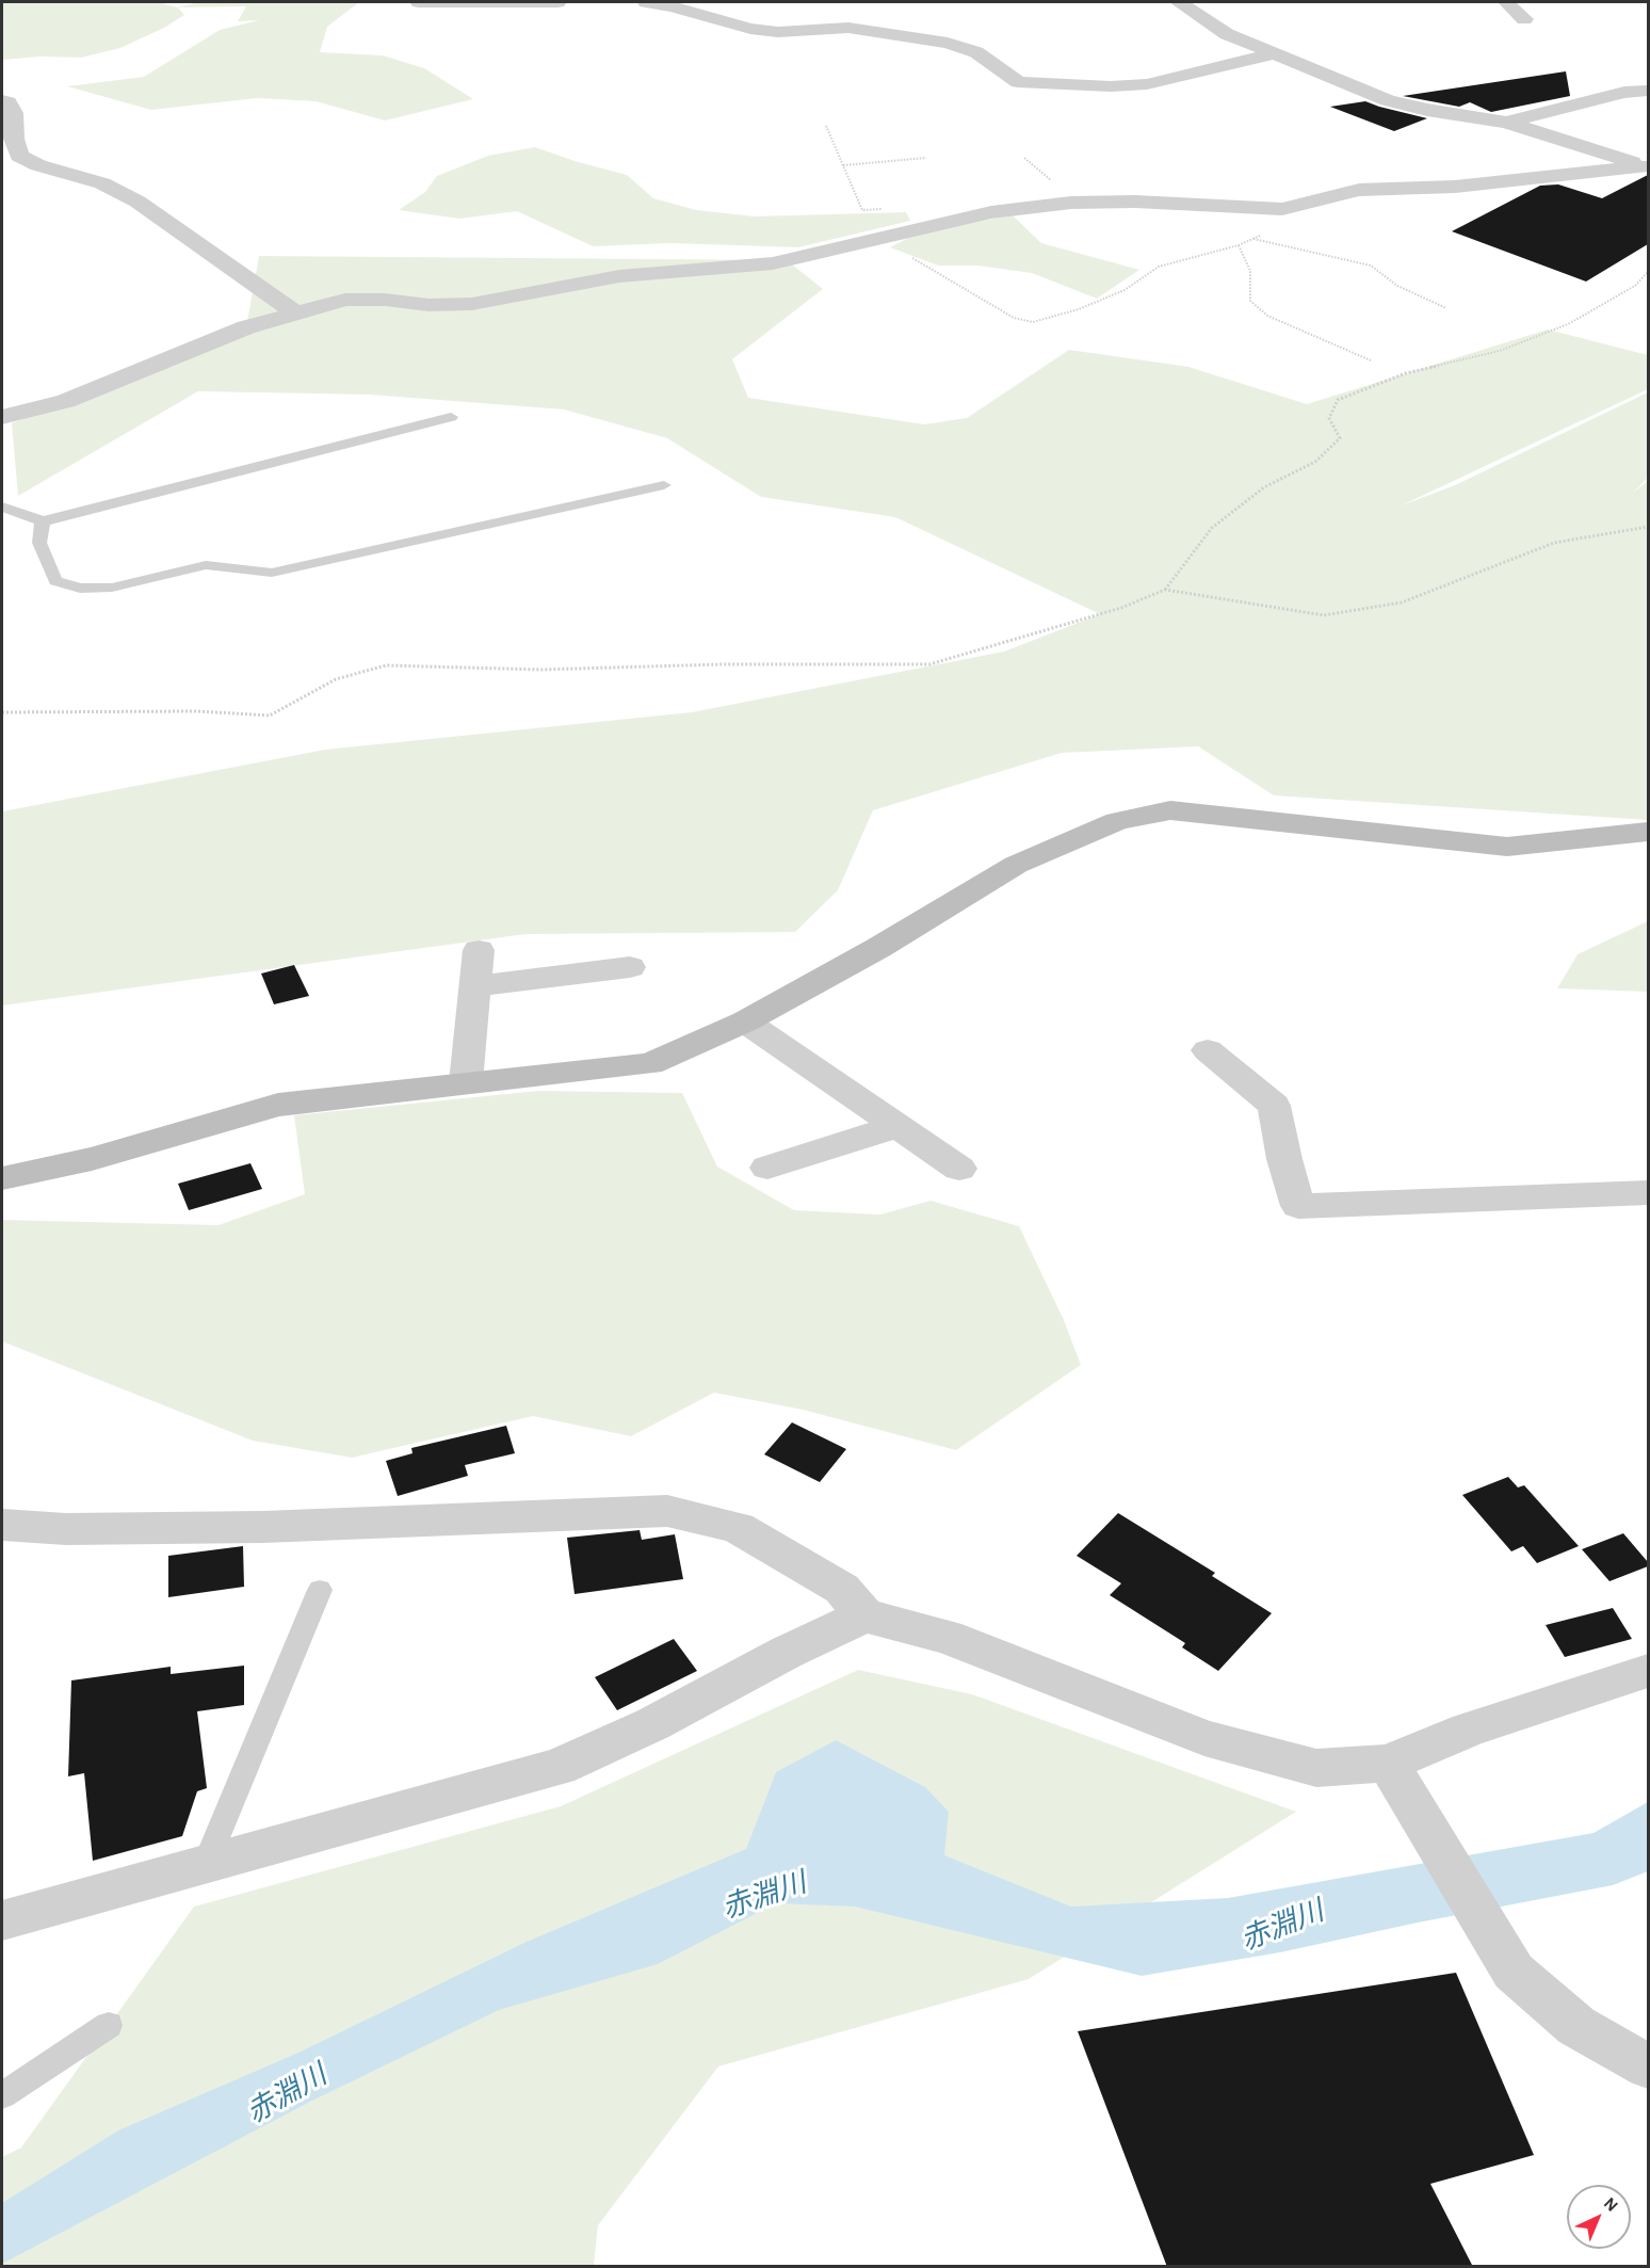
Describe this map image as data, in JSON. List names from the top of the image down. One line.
{"water":["赤淵川"],"north":"top right"}
